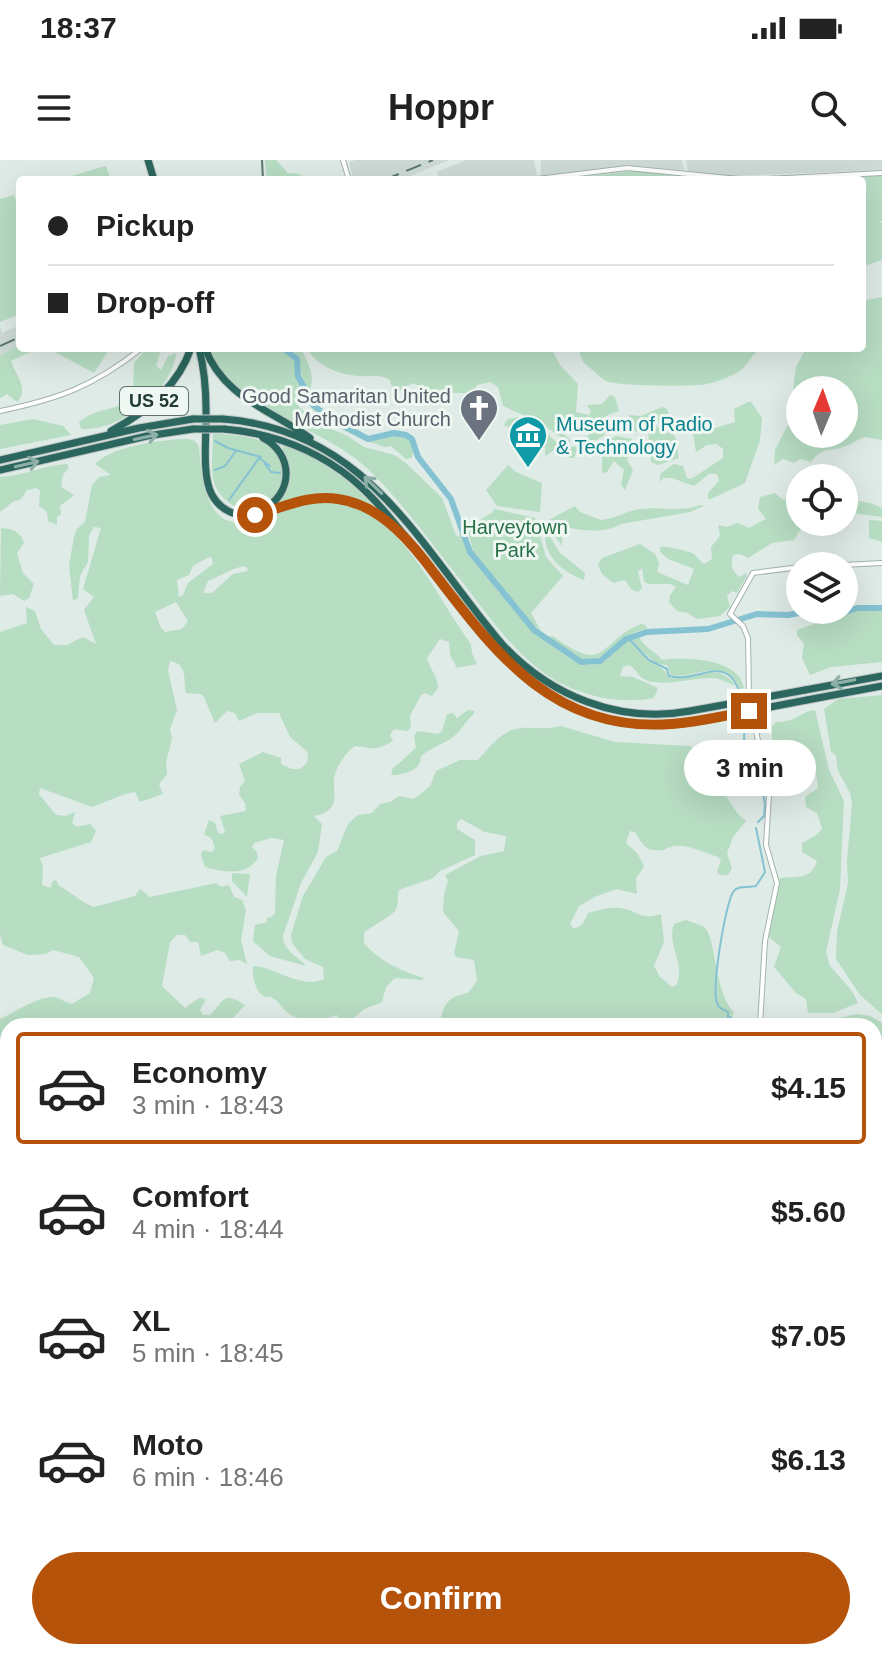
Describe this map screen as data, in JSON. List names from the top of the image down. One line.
{"streets":{"highway":["US 52"]},"parks":["Harveytown Park"],"places":{"church":["Good Samaritan United Methodist Church"],"museum":["Museum of Radio & Technology"]},"north":"top","page":{"status":"18:37","header":"Hoppr","banner":["Pickup","Drop-off"],"bubble":"3 min","list":[{"name":"Economy","note":"3 min · 18:43","value":"$4.15"},{"name":"Comfort","note":"4 min · 18:44","value":"$5.60"},{"name":"XL","note":"5 min · 18:45","value":"$7.05"},{"name":"Moto","note":"6 min · 18:46","value":"$6.13"}],"buttons":"Confirm"}}
